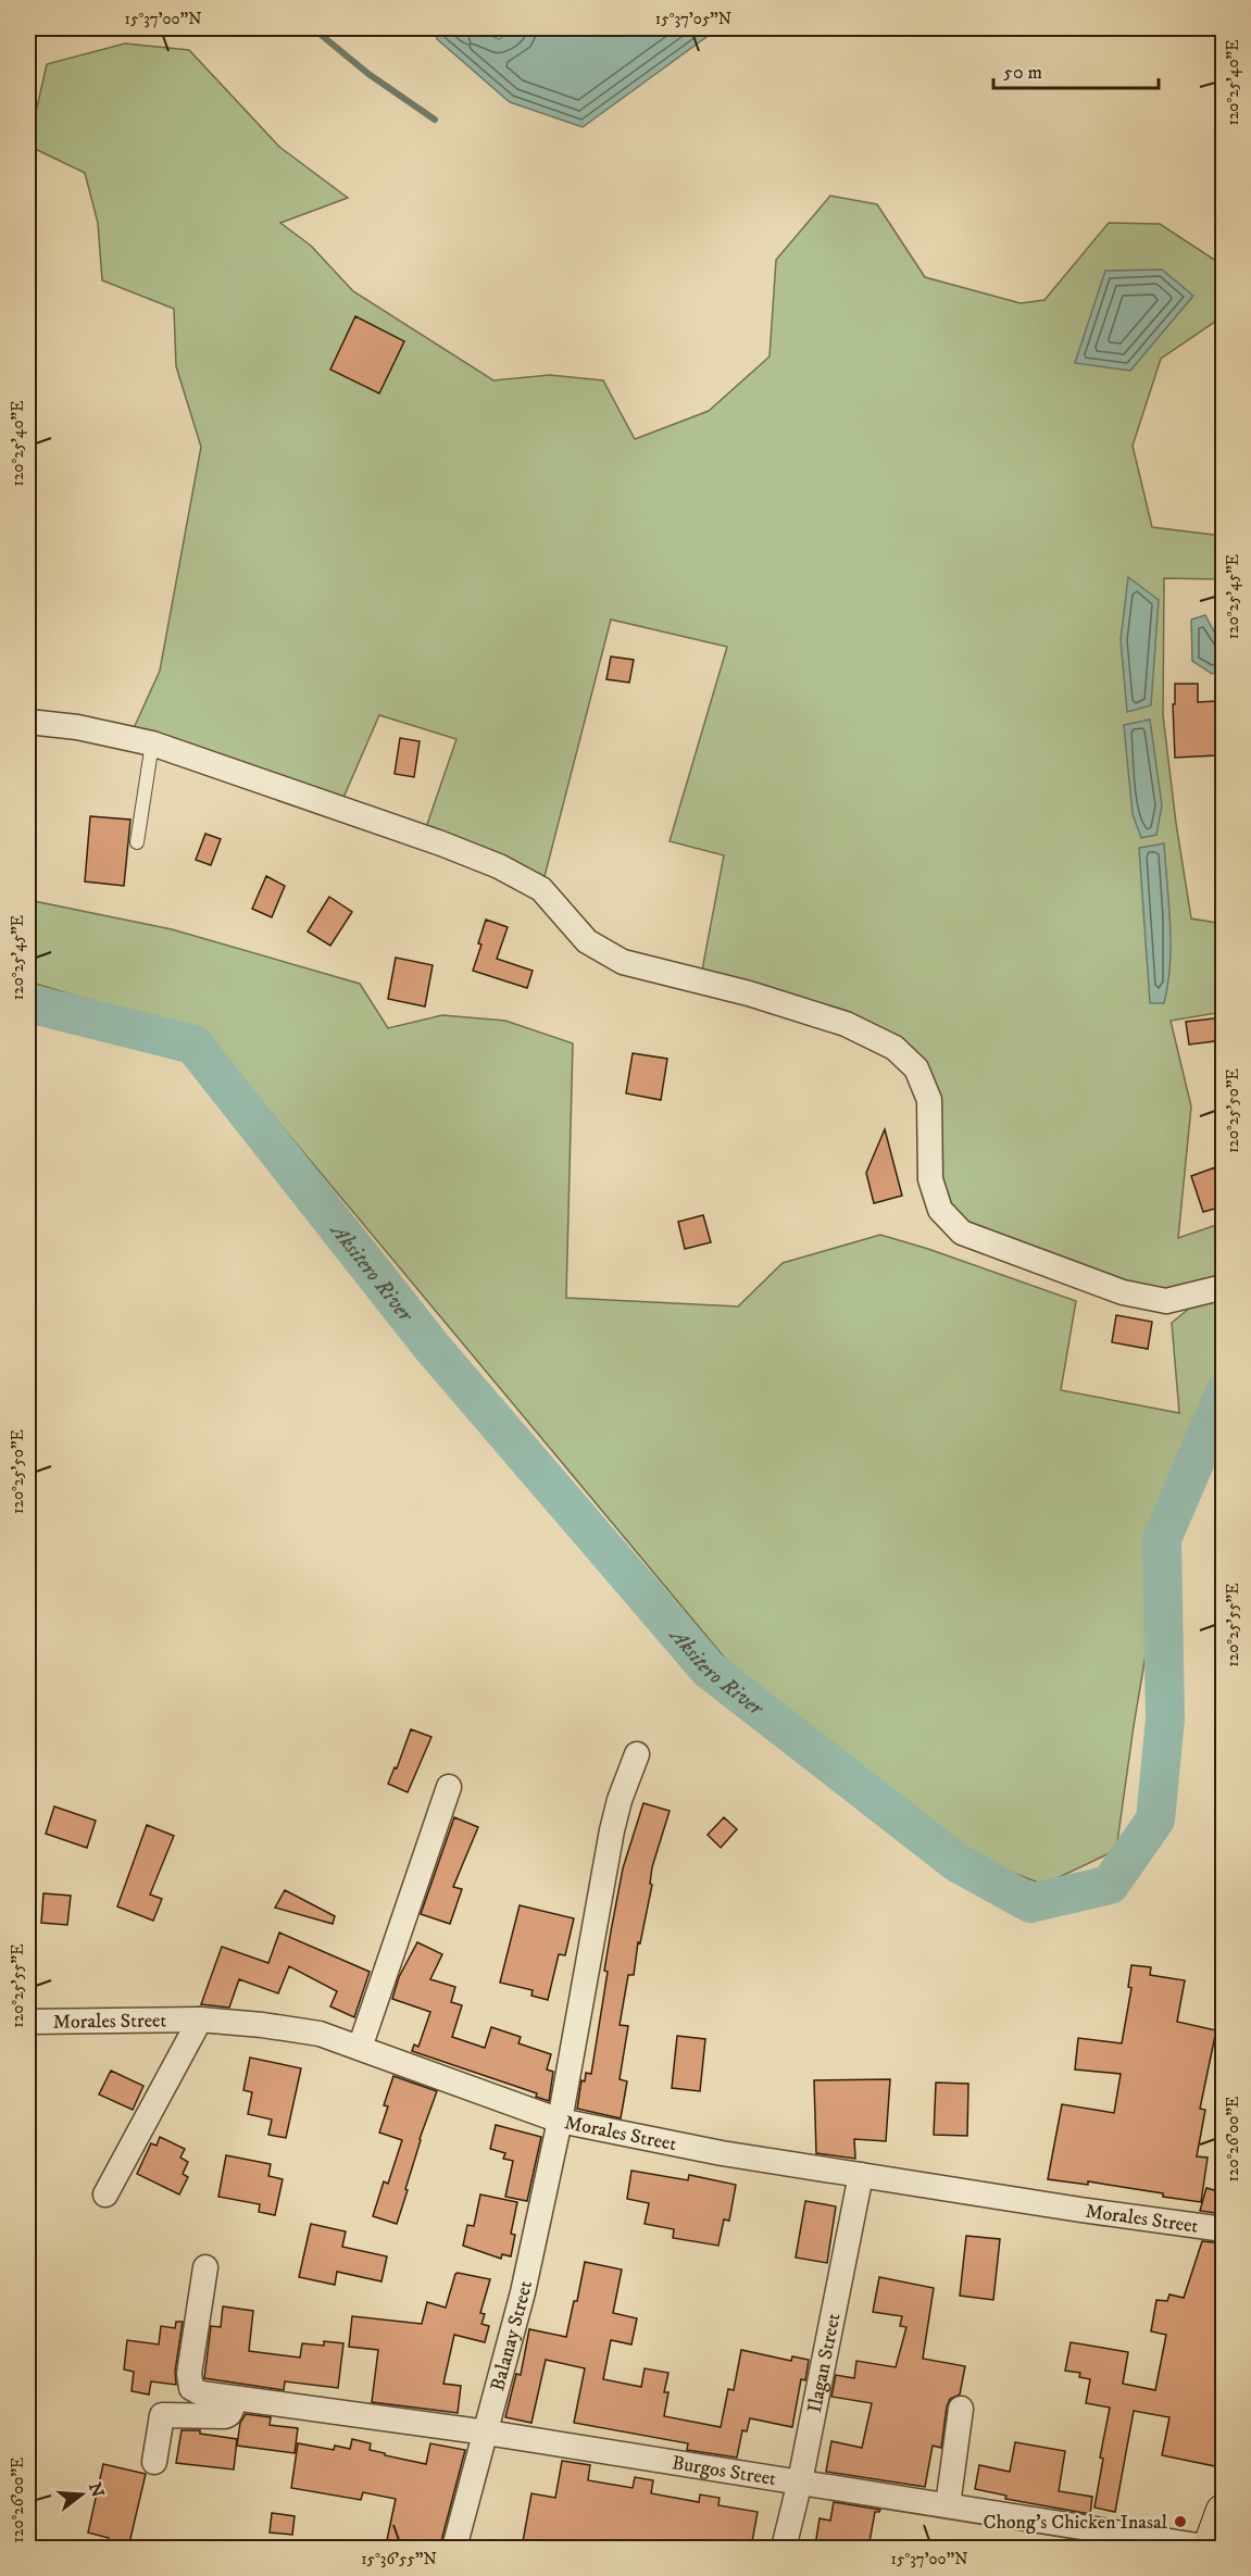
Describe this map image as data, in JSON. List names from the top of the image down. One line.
{"streets":{"street":["Morales Street","Balanay Street","Ilagan Street","Burgos Street"]},"crossings":[["Morales Street","Balanay Street"],["Morales Street","Ilagan Street"],["Balanay Street","Burgos Street"],["Ilagan Street","Burgos Street"]],"water":["Aksitero River"],"places":["Chong's Chicken Inasal"],"scale_bar":"50 m","north":"right","coordinates":["15°37'00\"N","15°37'05\"N","120°25'40\"E","120°25'45\"E","120°25'50\"E","120°25'55\"E","120°26'00\"E","15°36'55\"N"]}
